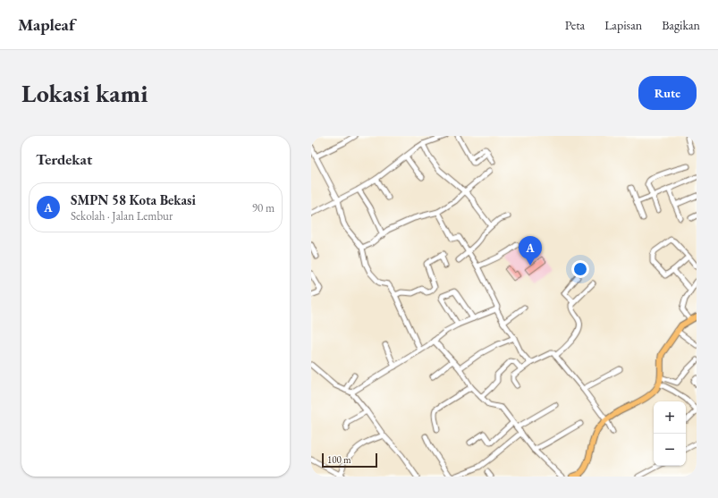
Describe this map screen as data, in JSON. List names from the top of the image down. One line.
{"scale_bar":"100 m","page":{"header":"Mapleaf","nav":["Peta","Lapisan","Bagikan"],"buttons":"Rute","title":"Lokasi kami","heading":"Terdekat","list":[{"mark":"A","name":"SMPN 58 Kota Bekasi","note":"Sekolah · Jalan Lembur","value":"90 m"}],"pins":"A","map_buttons":["+","−"],"scale":"100 m"}}
